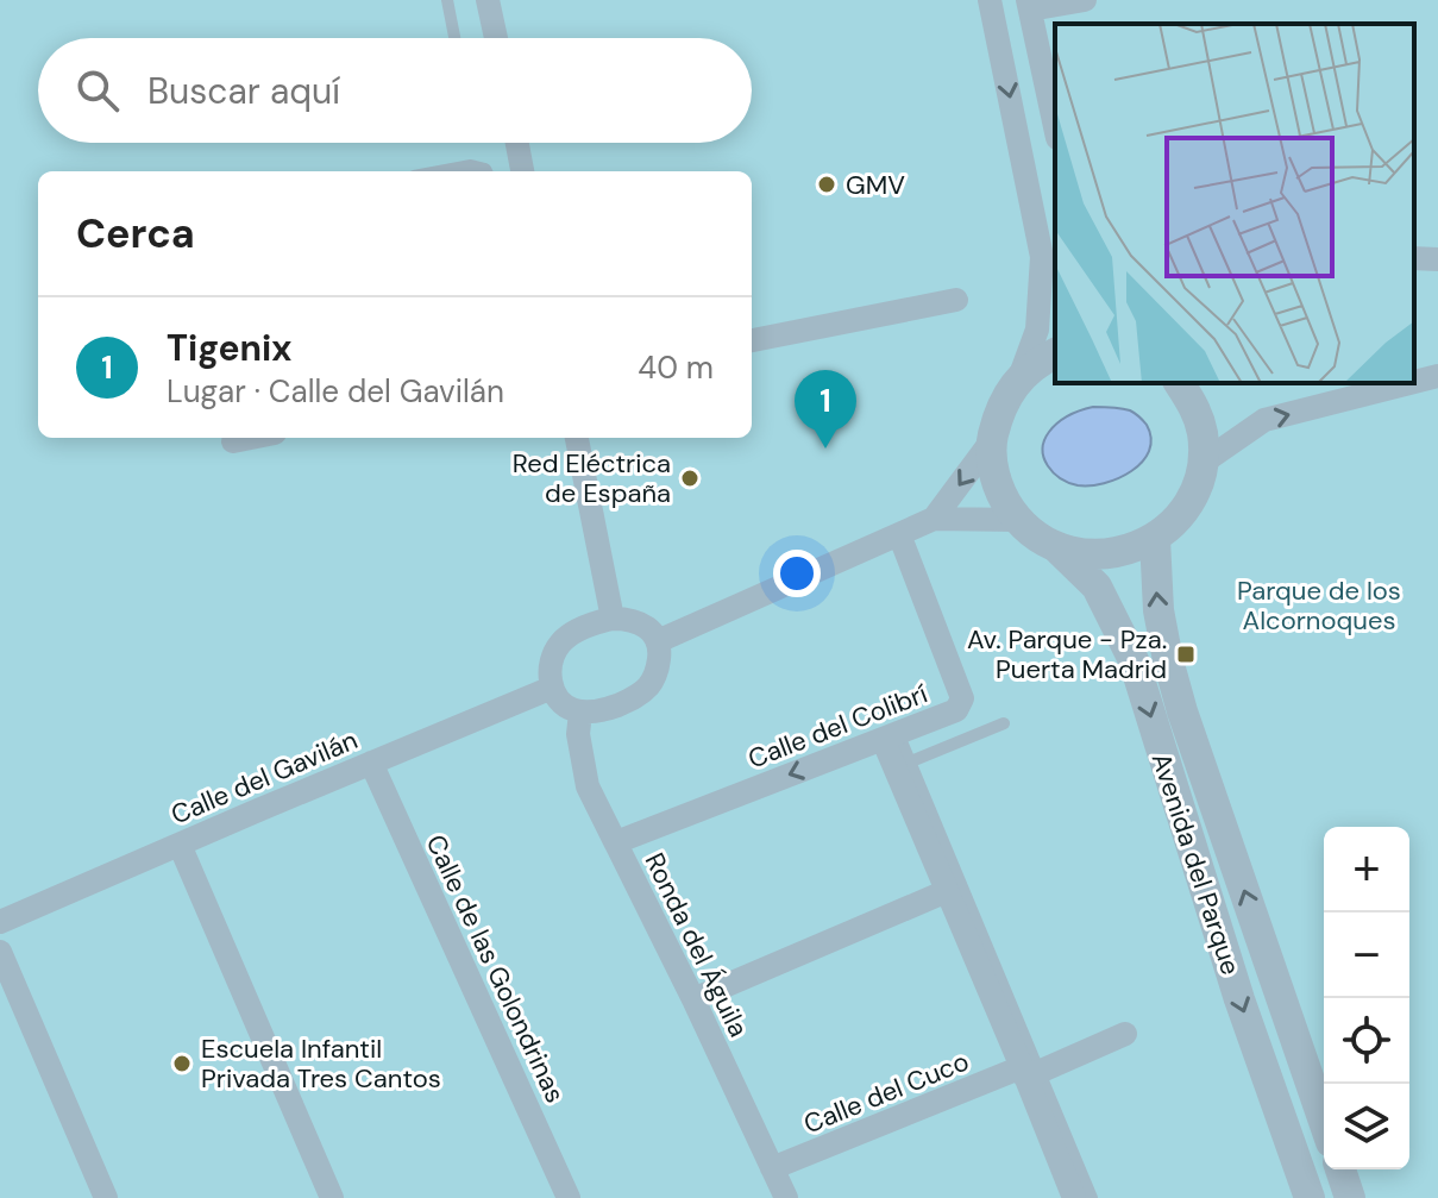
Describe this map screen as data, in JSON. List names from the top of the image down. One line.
{"streets":{"street":["Calle del Colibrí","Calle del Gavilán","Avenida del Parque","Ronda del Águila","Calle de las Golondrinas","Calle del Cuco"]},"crossings":[["Calle del Colibrí","Ronda del Águila"],["Calle del Gavilán","Ronda del Águila"],["Calle del Gavilán","Calle de las Golondrinas"],["Ronda del Águila","Calle del Cuco"]],"parks":["Parque de los Alcornoques"],"places":{"other":["GMV","Red Eléctrica de España","Escuela Infantil Privada Tres Cantos"],"transit":["Av. Parque - Pza. Puerta Madrid"]},"page":{"search":"Buscar aquí","heading":"Cerca","list":[{"mark":"1","name":"Tigenix","note":"Lugar · Calle del Gavilán","value":"40 m"}],"pins":"1","map_buttons":["+","−"]}}
